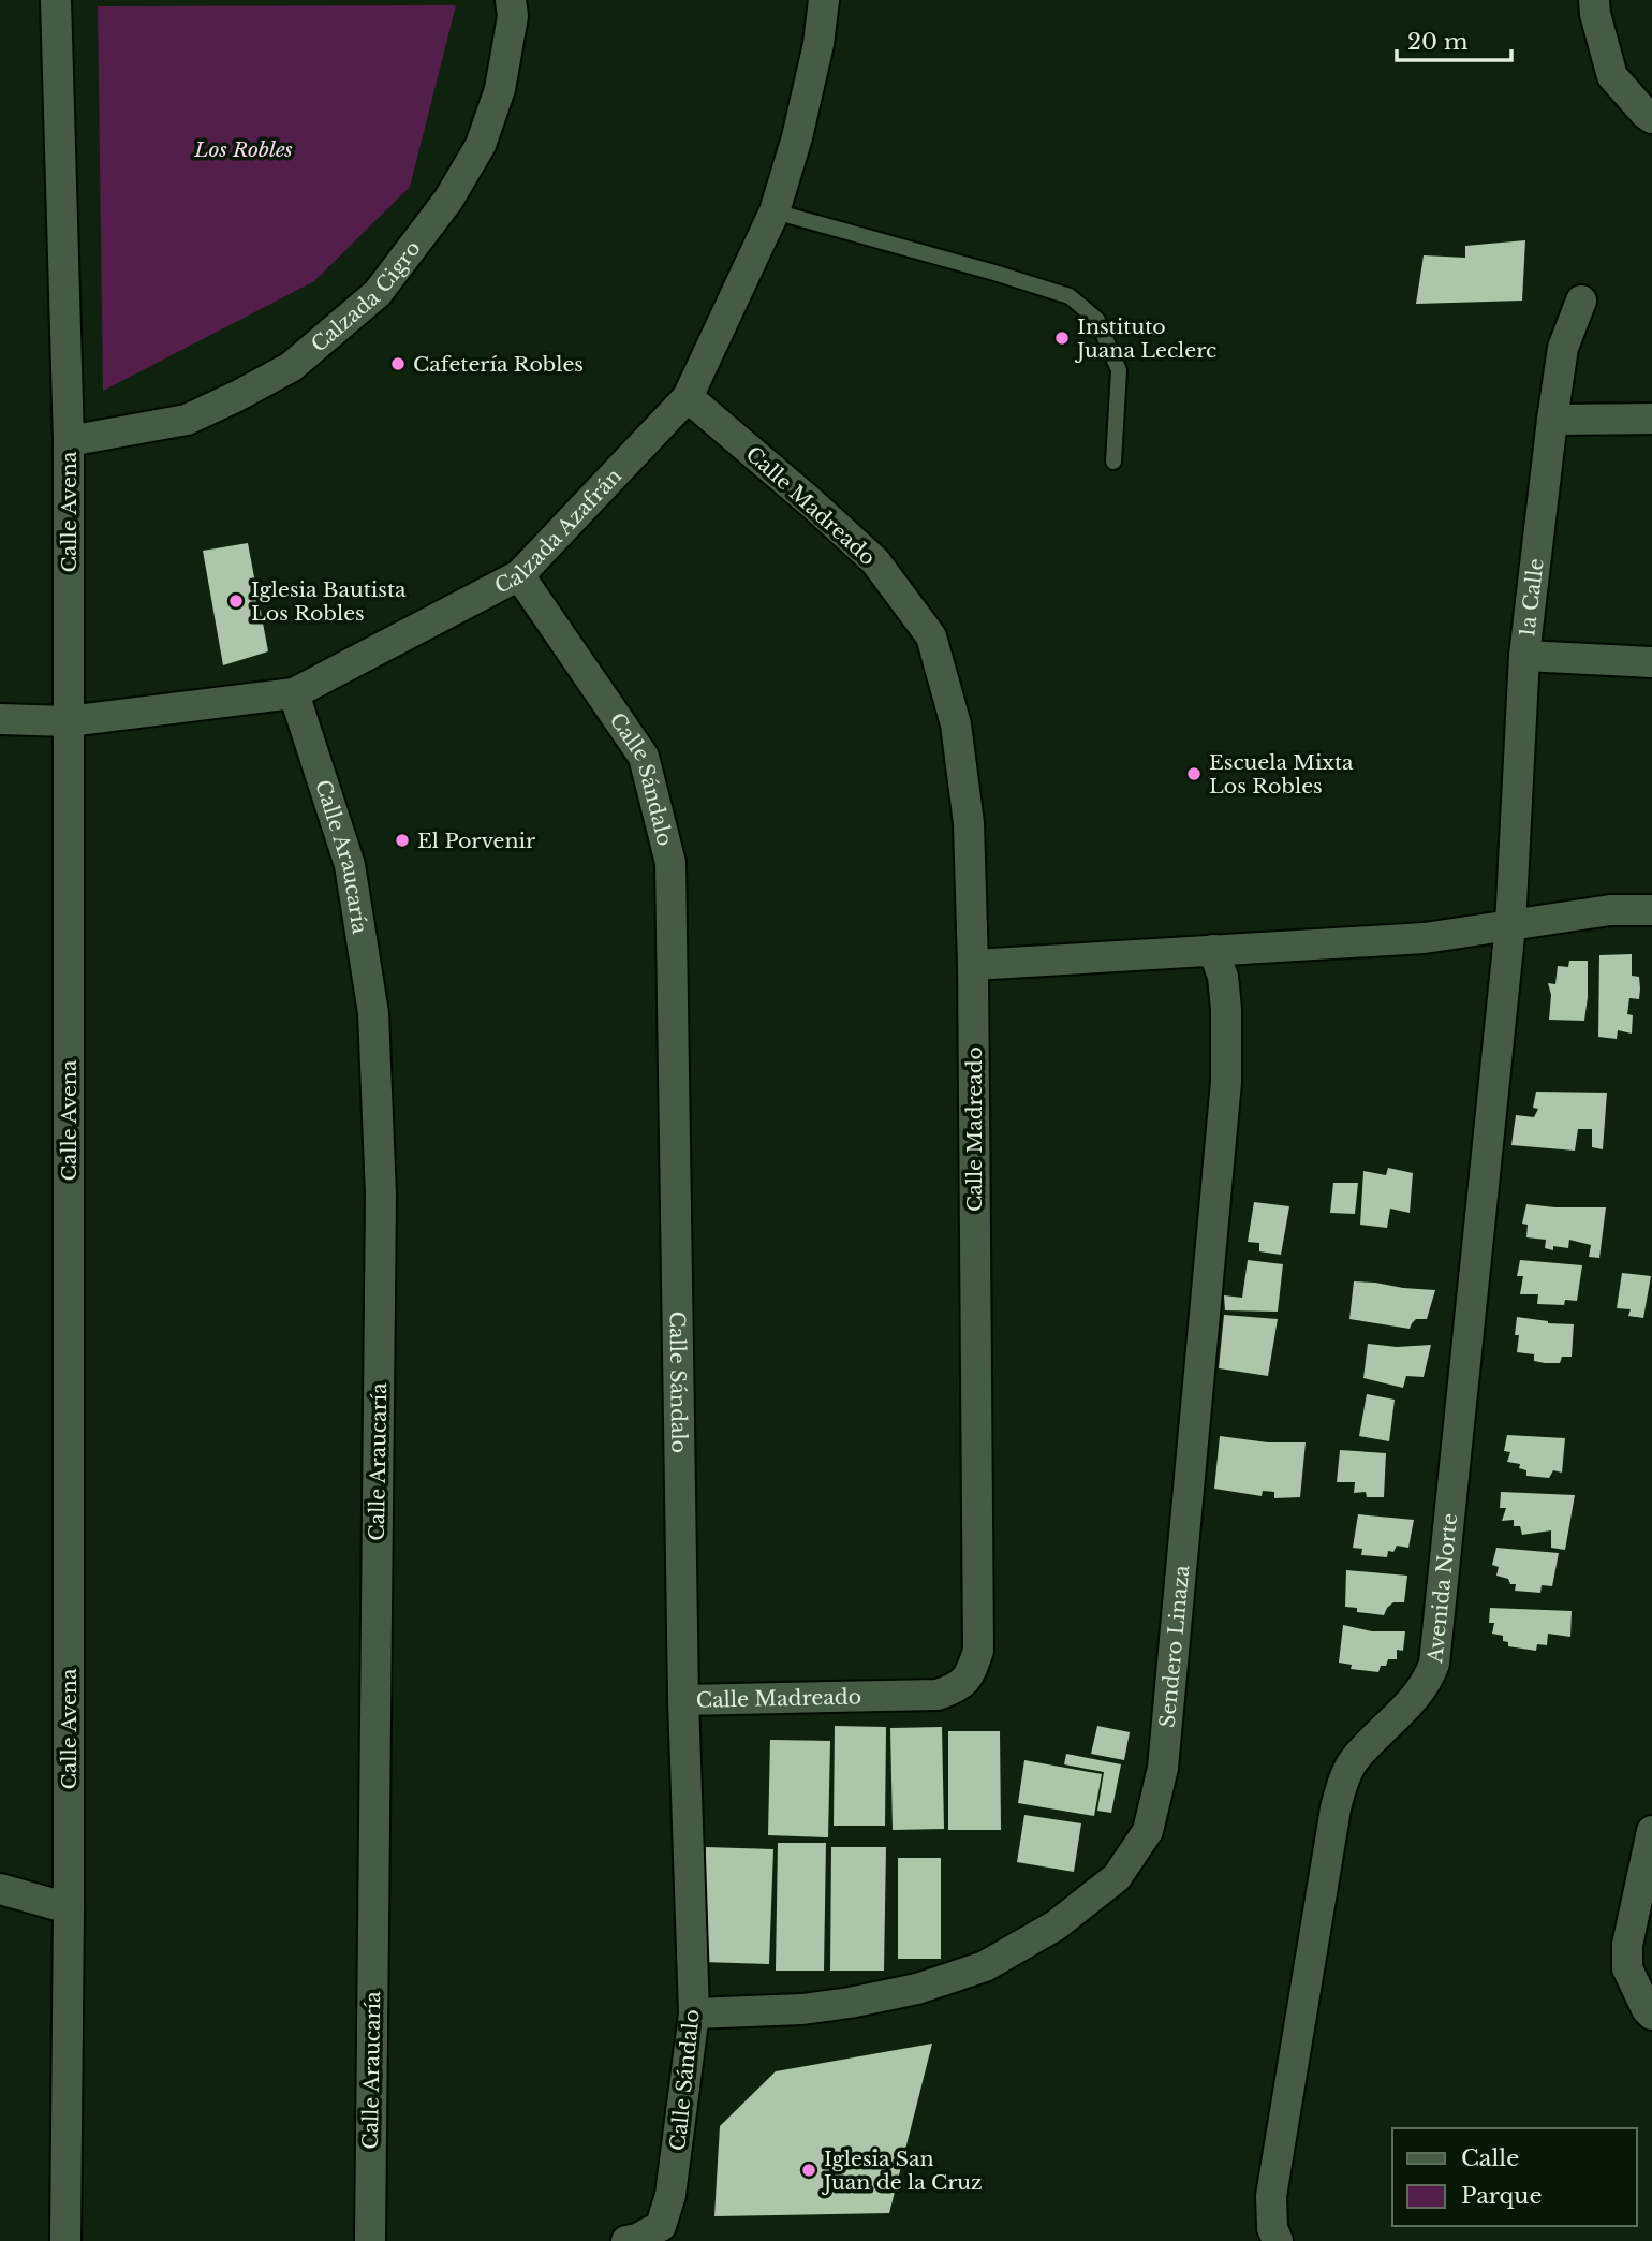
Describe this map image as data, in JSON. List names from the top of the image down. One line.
{"streets":{"street":["Calzada Cigro","Calle Madreado","Calle Avena","Calzada Azafrán","1a Calle","Calle Sándalo","Calle Araucaría","Avenida Norte","Sendero Linaza"]},"crossings":[["Calzada Cigro","Calle Avena"],["Calle Madreado","Calzada Azafrán"],["Calle Madreado","Calle Sándalo"],["Calle Avena","Calzada Azafrán"],["Calzada Azafrán","Calle Sándalo"],["Calzada Azafrán","Calle Araucaría"],["1a Calle","Avenida Norte"],["Calle Sándalo","Sendero Linaza"]],"parks":["Los Robles"],"places":["Instituto Juana Leclerc","Cafetería Robles","Iglesia Bautista Los Robles","Escuela Mixta Los Robles","El Porvenir","Iglesia San Juan de la Cruz"],"legend":["Calle","Parque"],"scale_bar":"20 m"}
